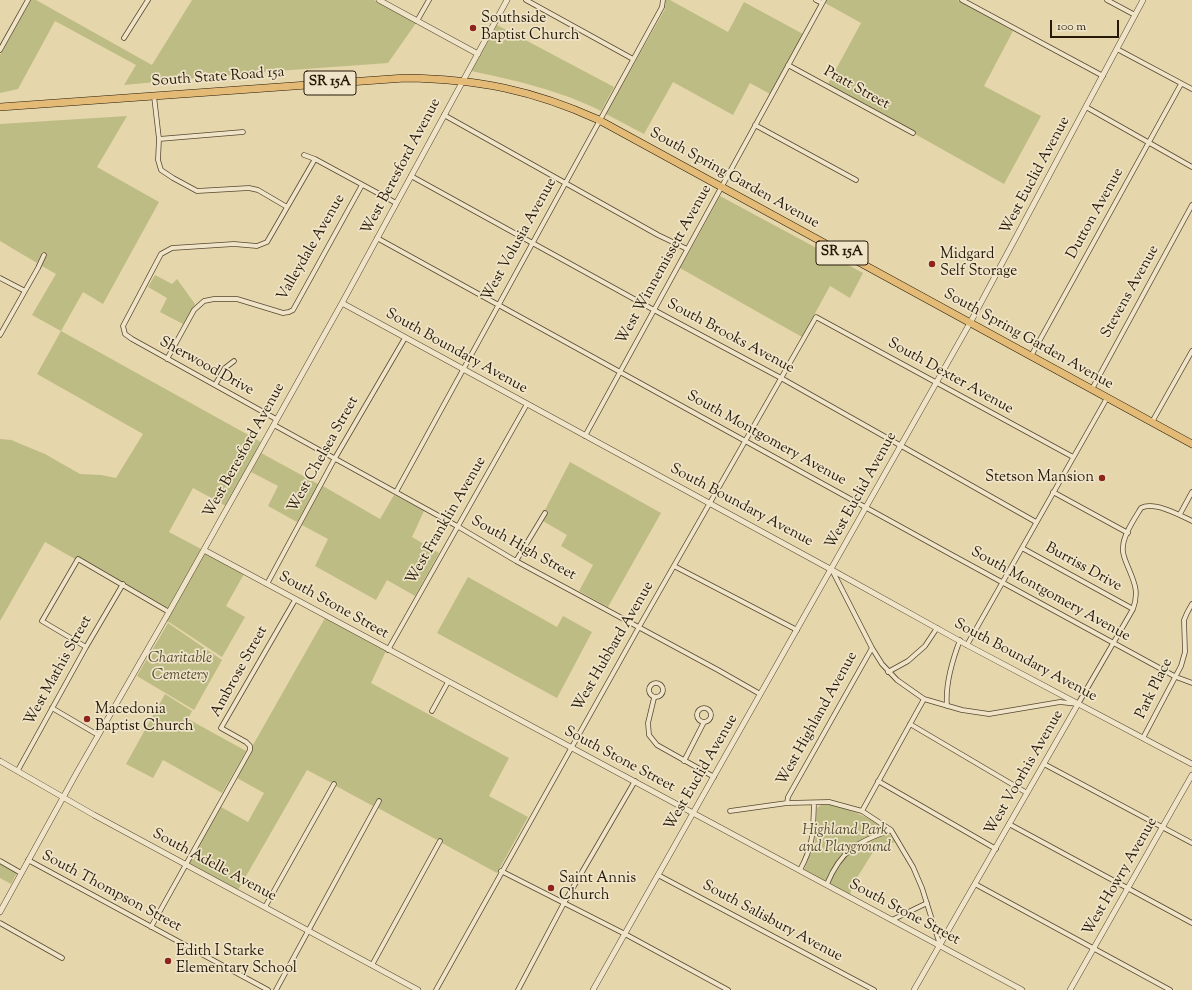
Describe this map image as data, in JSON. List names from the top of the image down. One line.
{"streets":{"highway":["South State Road 15a","SR 15A","South Spring Garden Avenue"],"street":["Pratt Street","West Beresford Avenue","West Euclid Avenue","Dutton Avenue","West Volusia Avenue","Valleydale Avenue","West Winnemissett Avenue","Stevens Avenue","South Brooks Avenue","South Boundary Avenue","Sherwood Drive","South Dexter Avenue","South Montgomery Avenue","West Chelsea Street","West Franklin Avenue","South High Street","Burriss Drive","South Stone Street","West Hubbard Avenue","West Mathis Street","Ambrose Street","Park Place","West Highland Avenue","West Voorhis Avenue","South Adelle Avenue","West Howry Avenue","South Thompson Street","South Salisbury Avenue"]},"crossings":[["South State Road 15a","West Beresford Avenue"],["South State Road 15a","South Spring Garden Avenue"],["Pratt Street","West Winnemissett Avenue"],["West Beresford Avenue","South Spring Garden Avenue"],["West Beresford Avenue","South Brooks Avenue"],["West Beresford Avenue","South Boundary Avenue"],["West Beresford Avenue","Sherwood Drive"],["West Beresford Avenue","South Montgomery Avenue"],["West Beresford Avenue","South High Street"],["West Beresford Avenue","South Stone Street"],["West Beresford Avenue","South Adelle Avenue"],["West Beresford Avenue","South Thompson Street"],["West Euclid Avenue","South Spring Garden Avenue"],["West Euclid Avenue","South Brooks Avenue"],["West Euclid Avenue","South Boundary Avenue"],["West Euclid Avenue","South Dexter Avenue"],["West Euclid Avenue","South Montgomery Avenue"],["West Euclid Avenue","South High Street"],["West Euclid Avenue","South Stone Street"],["West Euclid Avenue","South Salisbury Avenue"],["South Spring Garden Avenue","Dutton Avenue"],["South Spring Garden Avenue","West Volusia Avenue"],["South Spring Garden Avenue","West Winnemissett Avenue"],["South Spring Garden Avenue","Stevens Avenue"],["West Volusia Avenue","South Brooks Avenue"],["West Volusia Avenue","South Boundary Avenue"],["West Volusia Avenue","South Montgomery Avenue"],["West Volusia Avenue","South High Street"],["Valleydale Avenue","Sherwood Drive"],["West Winnemissett Avenue","South Brooks Avenue"],["West Winnemissett Avenue","South Boundary Avenue"],["West Winnemissett Avenue","South Montgomery Avenue"],["South Brooks Avenue","West Hubbard Avenue"],["South Boundary Avenue","West Chelsea Street"],["South Boundary Avenue","West Franklin Avenue"],["South Boundary Avenue","West Hubbard Avenue"],["South Boundary Avenue","Park Place"],["South Boundary Avenue","West Voorhis Avenue"],["Sherwood Drive","South High Street"],["South Dexter Avenue","West Hubbard Avenue"],["South Montgomery Avenue","West Hubbard Avenue"],["South Montgomery Avenue","Park Place"],["South Montgomery Avenue","West Voorhis Avenue"],["West Chelsea Street","South High Street"],["West Chelsea Street","South Stone Street"],["West Franklin Avenue","South High Street"],["West Franklin Avenue","South Stone Street"],["South High Street","West Hubbard Avenue"],["Burriss Drive","West Voorhis Avenue"],["South Stone Street","West Hubbard Avenue"],["South Stone Street","Ambrose Street"],["South Stone Street","West Voorhis Avenue"],["West Mathis Street","South Adelle Avenue"],["Ambrose Street","South Adelle Avenue"]],"parks":["Charitable Cemetery","Highland Park and Playground"],"places":["Southside Baptist Church","Midgard Self Storage","Stetson Mansion","Macedonia Baptist Church","Saint Annis Church","Edith I Starke Elementary School"],"scale_bar":"100 m"}
